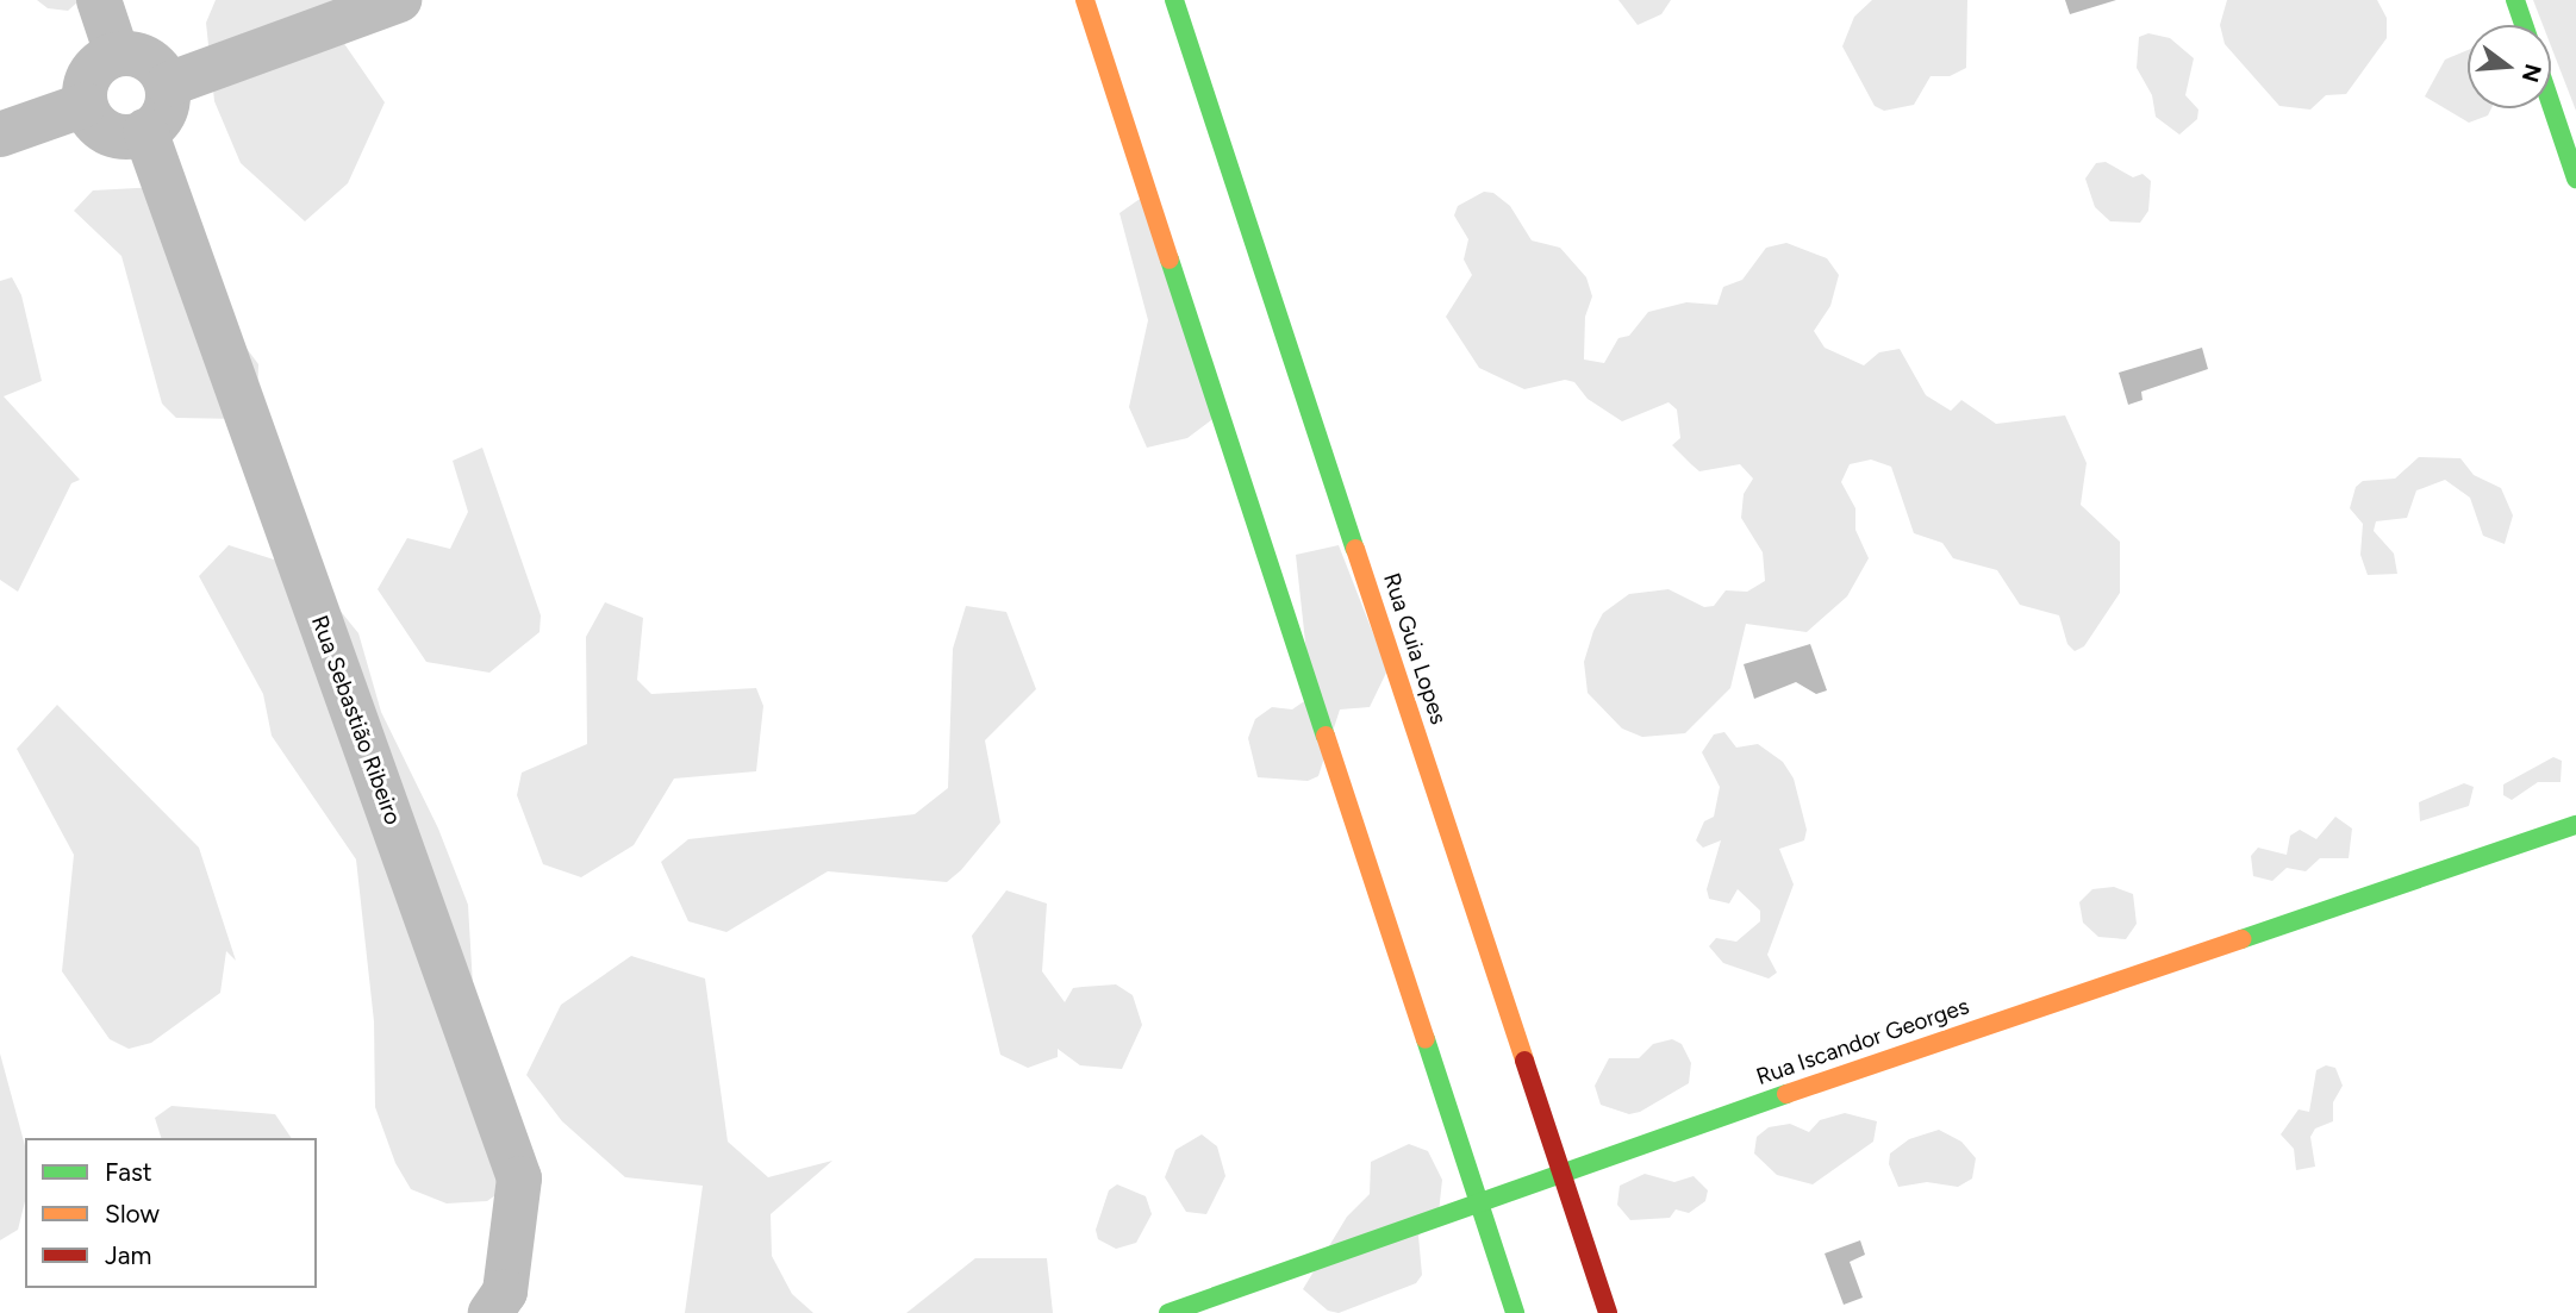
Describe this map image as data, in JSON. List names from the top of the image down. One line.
{"streets":{"main road":["Rua Guia Lopes","Rua Iscandor Georges"],"street":["Rua Sebastião Ribeiro"]},"crossings":[["Rua Guia Lopes","Rua Iscandor Georges"]],"legend":["Fast","Slow","Jam"],"north":"right"}
